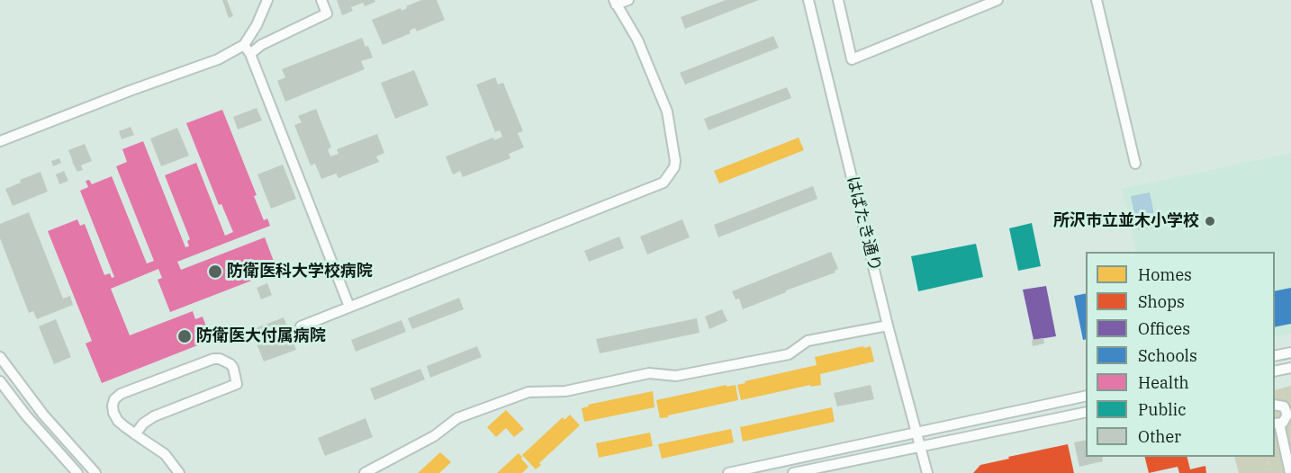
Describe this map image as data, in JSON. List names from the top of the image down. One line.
{"streets":{"street":["はばたき通り"]},"places":["所沢市立並木小学校","防衛医科大学校病院","防衛医大付属病院"],"legend":["Homes","Shops","Offices","Schools","Health","Public","Other"]}
